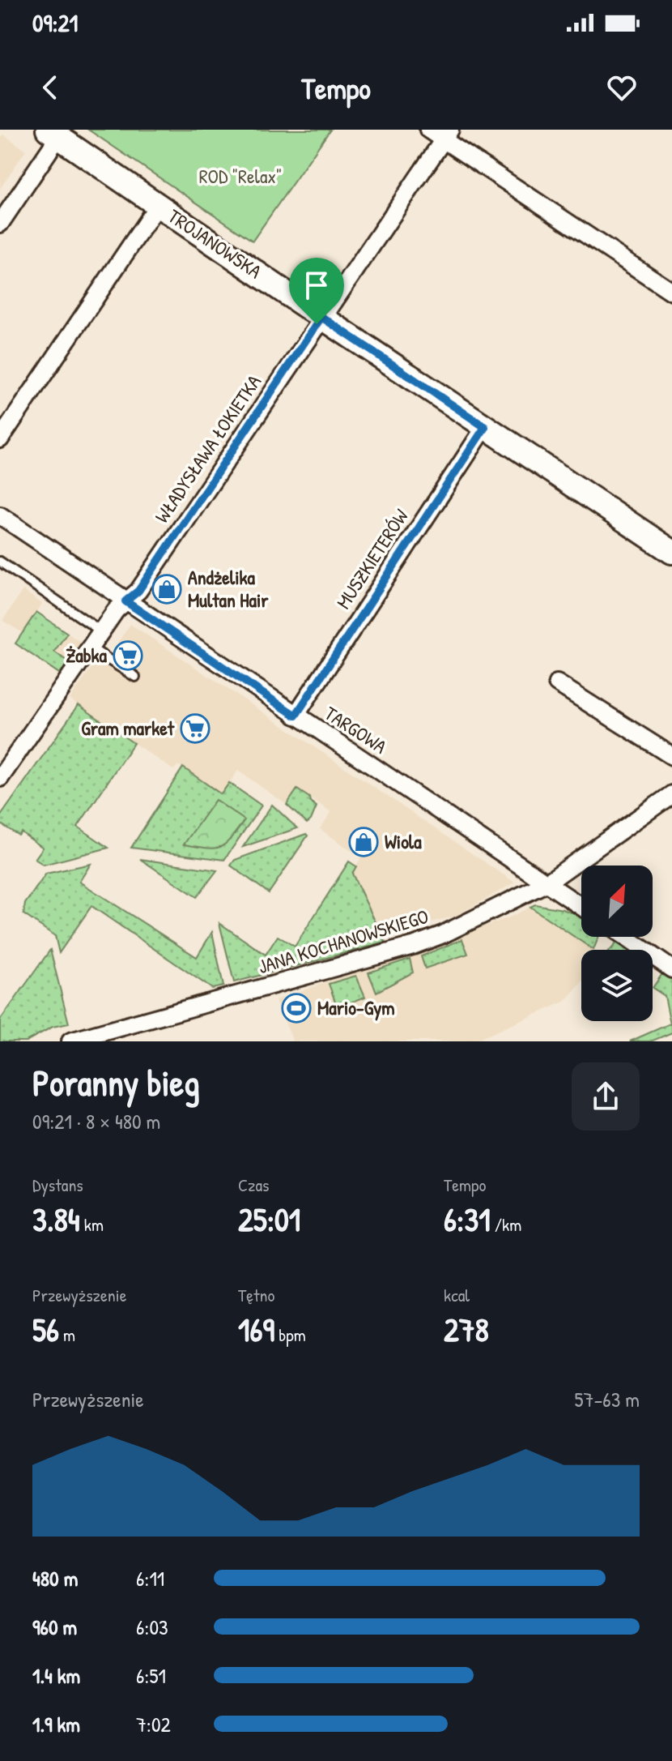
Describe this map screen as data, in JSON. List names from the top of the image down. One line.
{"streets":{"street":["TROJANOWSKA","WŁADYSŁAWA ŁOKIETKA","MUSZKIETERÓW","TARGOWA","JANA KOCHANOWSKIEGO"]},"crossings":[["TROJANOWSKA","WŁADYSŁAWA ŁOKIETKA"],["TROJANOWSKA","MUSZKIETERÓW"],["WŁADYSŁAWA ŁOKIETKA","TARGOWA"],["MUSZKIETERÓW","TARGOWA"],["TARGOWA","JANA KOCHANOWSKIEGO"]],"parks":["ROD \"Relax\""],"places":{"shop":["Andżelika Multan Hair","Wiola"],"supermarket":["Żabka","Gram market"],"sports":["Mario-Gym"]},"north":"top right","page":{"status":"09:21","header":"Tempo","heading":["Poranny bieg","09:21 · 8 × 480 m"],"stats":[["Dystans","3.84 km"],["Czas","25:01"],["Tempo","6:31 /km"],["Przewyższenie","56 m"],["Tętno","169 bpm"],["kcal","278"]],"chart":["Przewyższenie","57–63 m"],"list":[{"name":"480 m","note":"6:11"},{"name":"960 m","note":"6:03"},{"name":"1.4 km","note":"6:51"},{"name":"1.9 km","note":"7:02"}]}}
